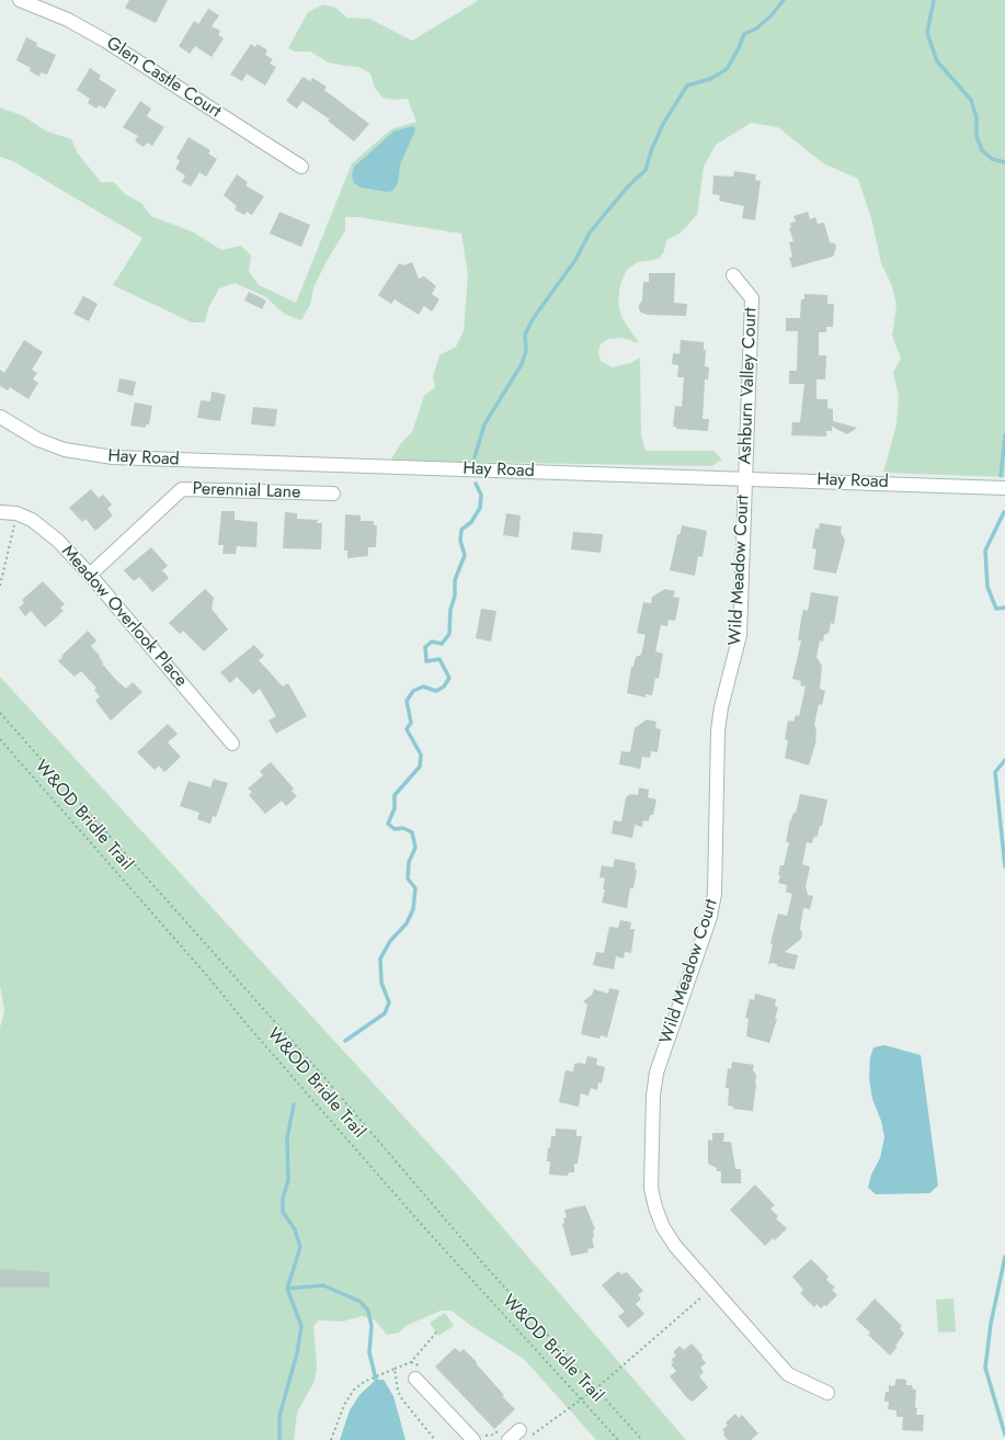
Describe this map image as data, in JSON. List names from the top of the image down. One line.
{"streets":{"street":["Glen Castle Court","Ashburn Valley Court","Hay Road","Perennial Lane","Wild Meadow Court","Meadow Overlook Place"],"path":["W&OD Bridle Trail"]},"crossings":[["Ashburn Valley Court","Hay Road"],["Ashburn Valley Court","Wild Meadow Court"],["Hay Road","Wild Meadow Court"],["Perennial Lane","Meadow Overlook Place"]]}
